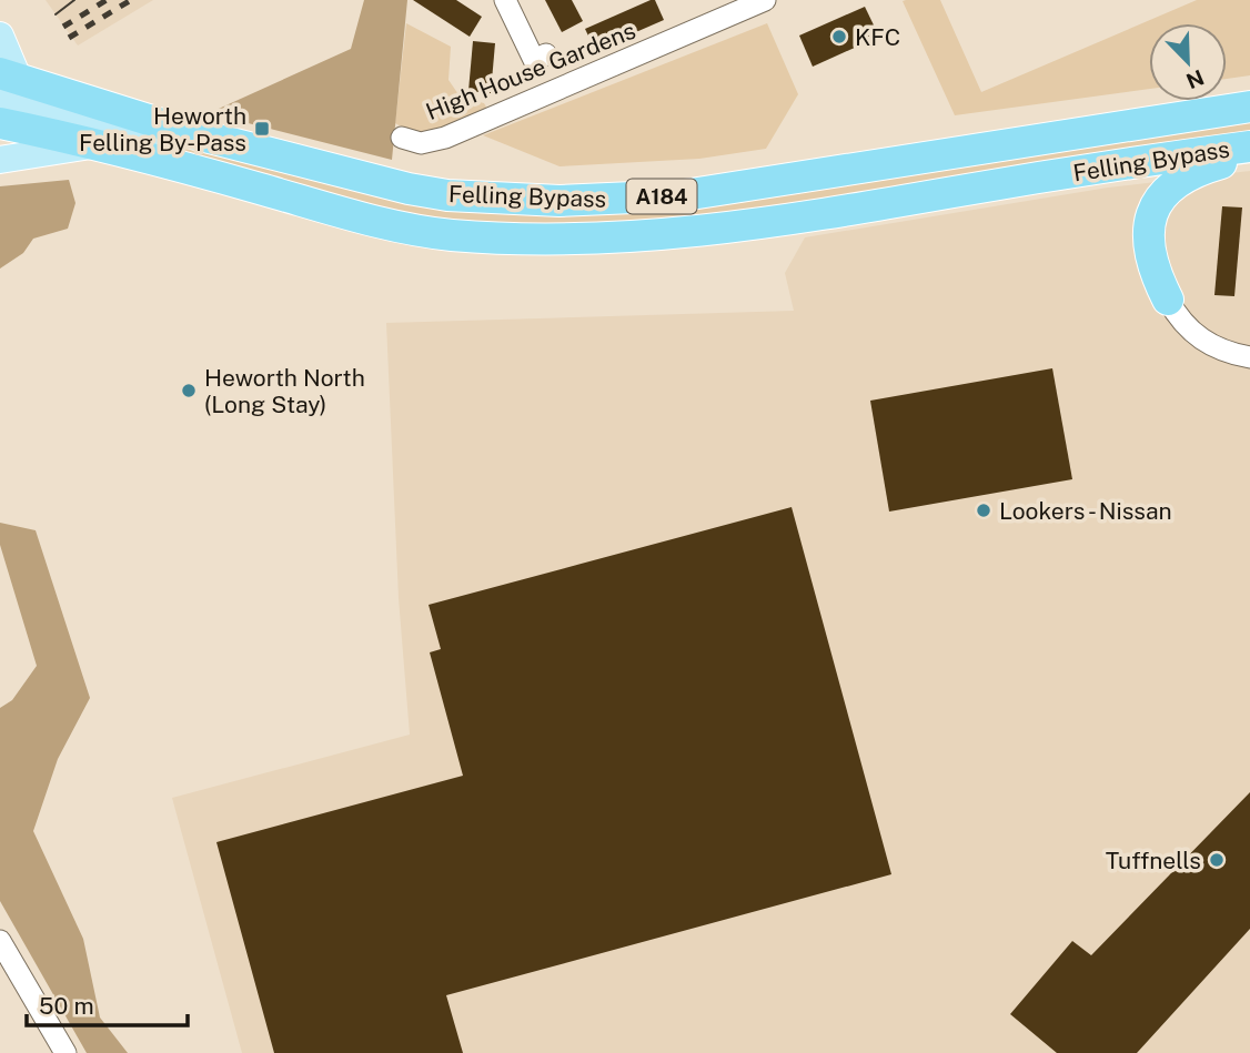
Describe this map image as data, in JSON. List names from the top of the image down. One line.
{"streets":{"highway":["Felling Bypass","A184"],"street":["High House Gardens"]},"places":{"other":["KFC","Heworth North (Long Stay)","Lookers - Nissan","Tuffnells"],"transit":["Heworth Felling By-Pass"]},"scale_bar":"50 m","north":"bottom right"}
